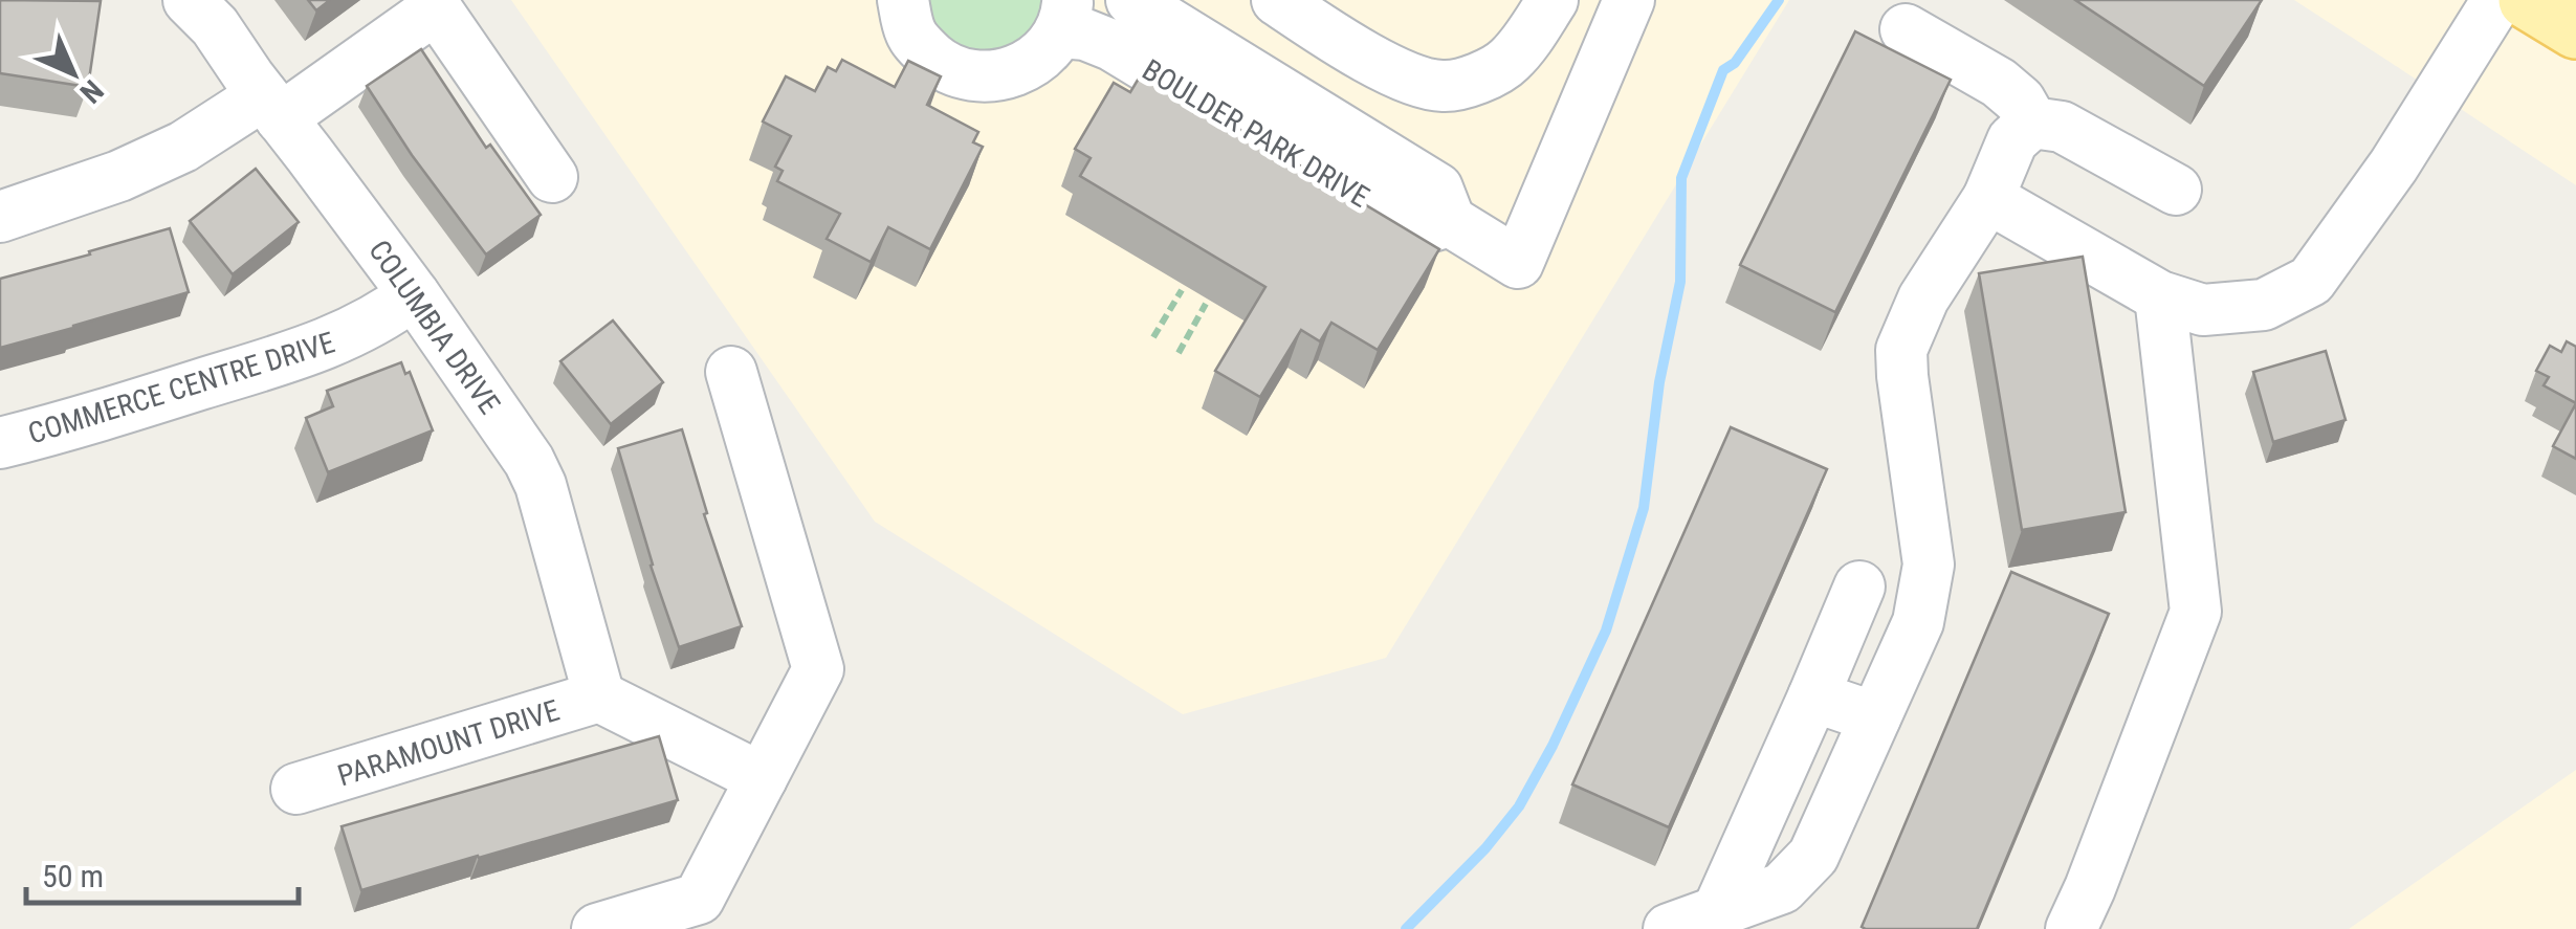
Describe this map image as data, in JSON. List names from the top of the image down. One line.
{"streets":{"street":["BOULDER PARK DRIVE","COLUMBIA DRIVE","COMMERCE CENTRE DRIVE","PARAMOUNT DRIVE"]},"crossings":[["COLUMBIA DRIVE","COMMERCE CENTRE DRIVE"],["COLUMBIA DRIVE","PARAMOUNT DRIVE"]],"scale_bar":"50 m","north":"bottom right"}
